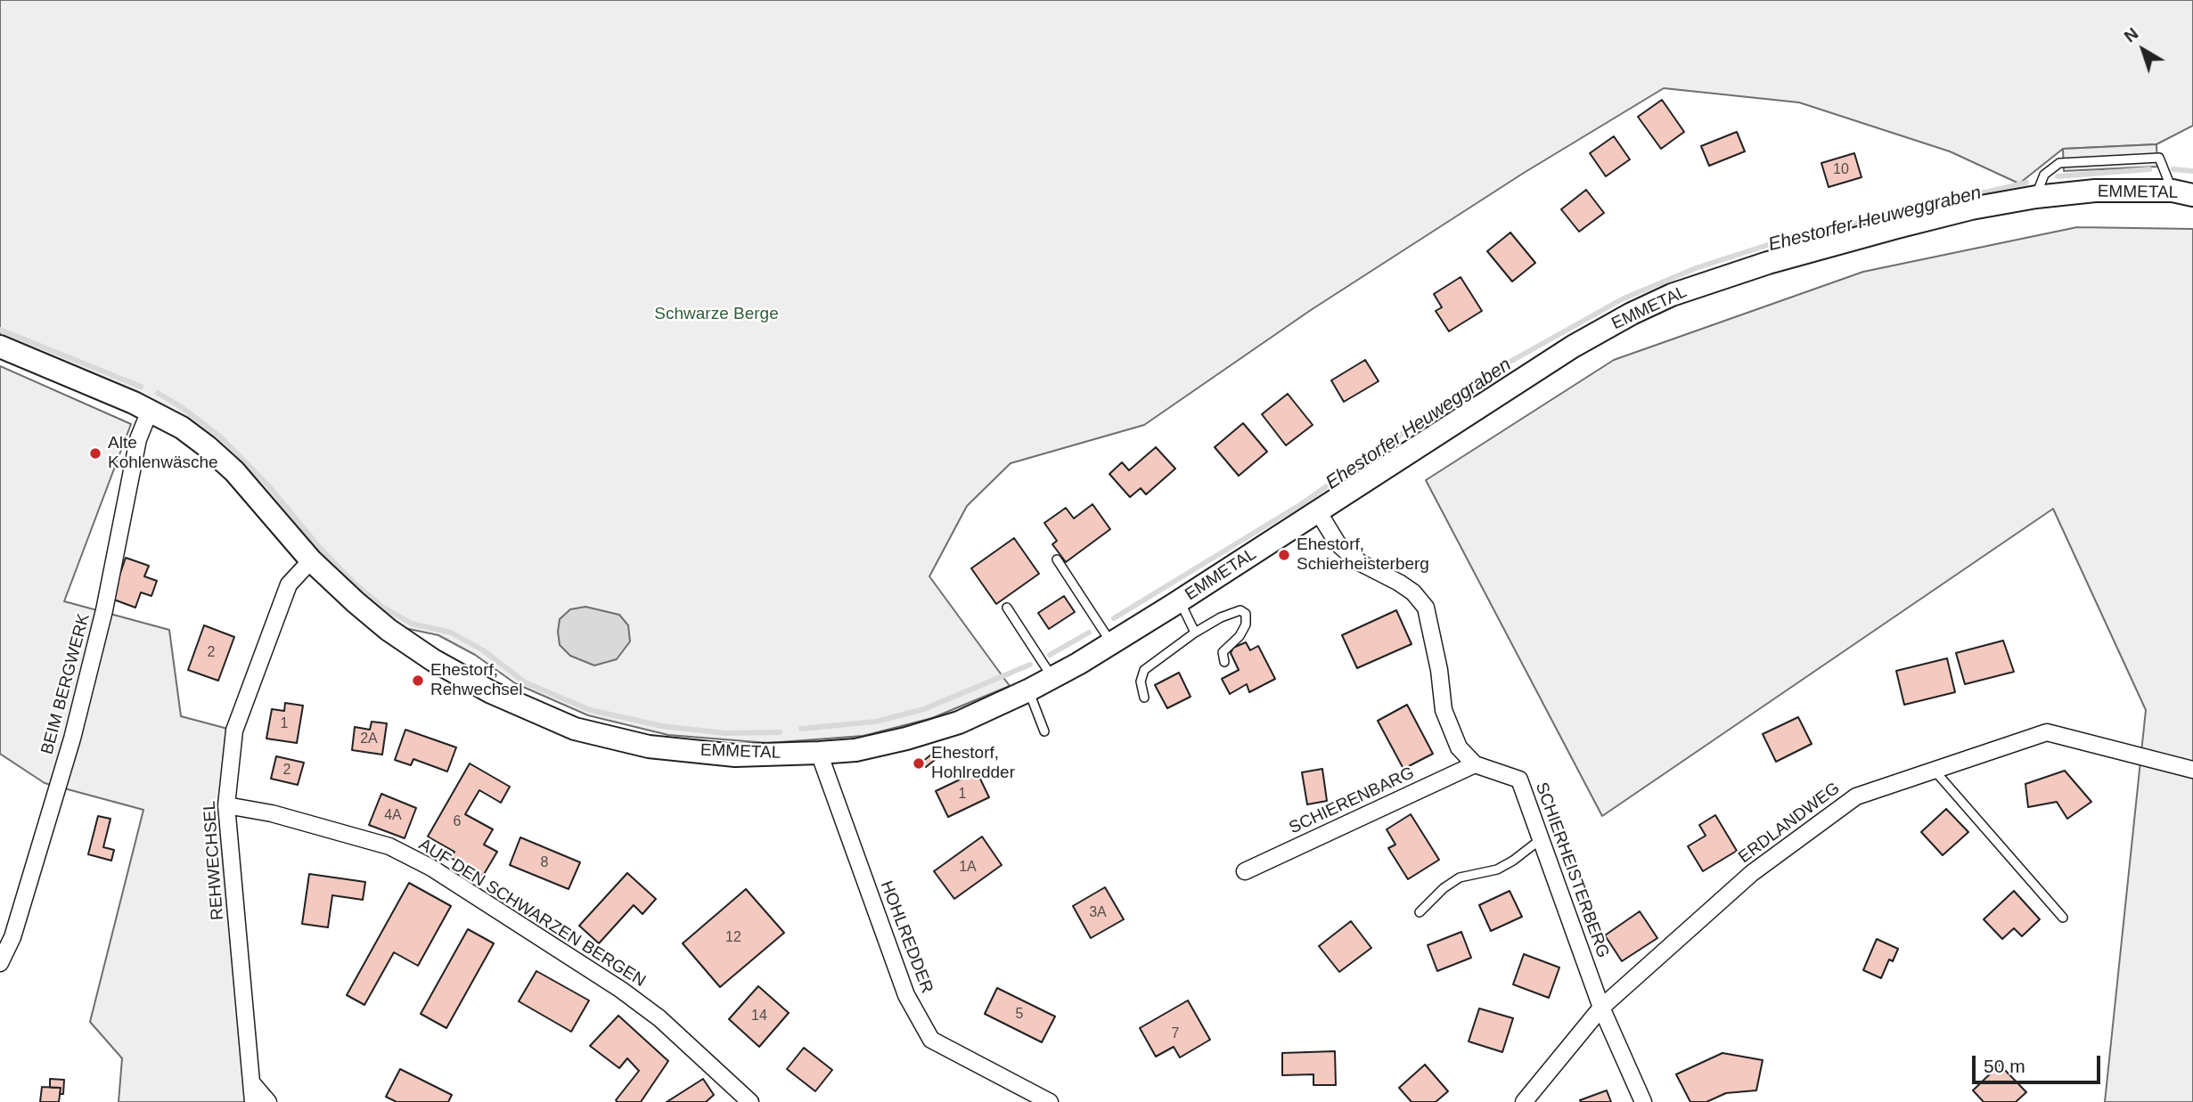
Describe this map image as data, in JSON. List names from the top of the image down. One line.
{"streets":{"main road":["EMMETAL"],"street":["BEIM BERGWERK","SCHIERENBARG","ERDLANDWEG","REHWECHSEL","SCHIERHEISTERBERG","AUF DEN SCHWARZEN BERGEN","HOHLREDDER"]},"crossings":[["EMMETAL","BEIM BERGWERK"],["EMMETAL","REHWECHSEL"],["EMMETAL","HOHLREDDER"],["SCHIERENBARG","SCHIERHEISTERBERG"],["ERDLANDWEG","SCHIERHEISTERBERG"],["REHWECHSEL","AUF DEN SCHWARZEN BERGEN"]],"water":["Ehestorfer Heuweggraben"],"parks":["Schwarze Berge"],"places":["Alte Kohlenwäsche","Ehestorf, Schierheisterberg","Ehestorf, Rehwechsel","Ehestorf, Hohlredder"],"house_numbers":["10","2","1","2A","2","1","4A","6","8","1A","3A","12","5","14","7"],"scale_bar":"50 m","north":"top left"}
